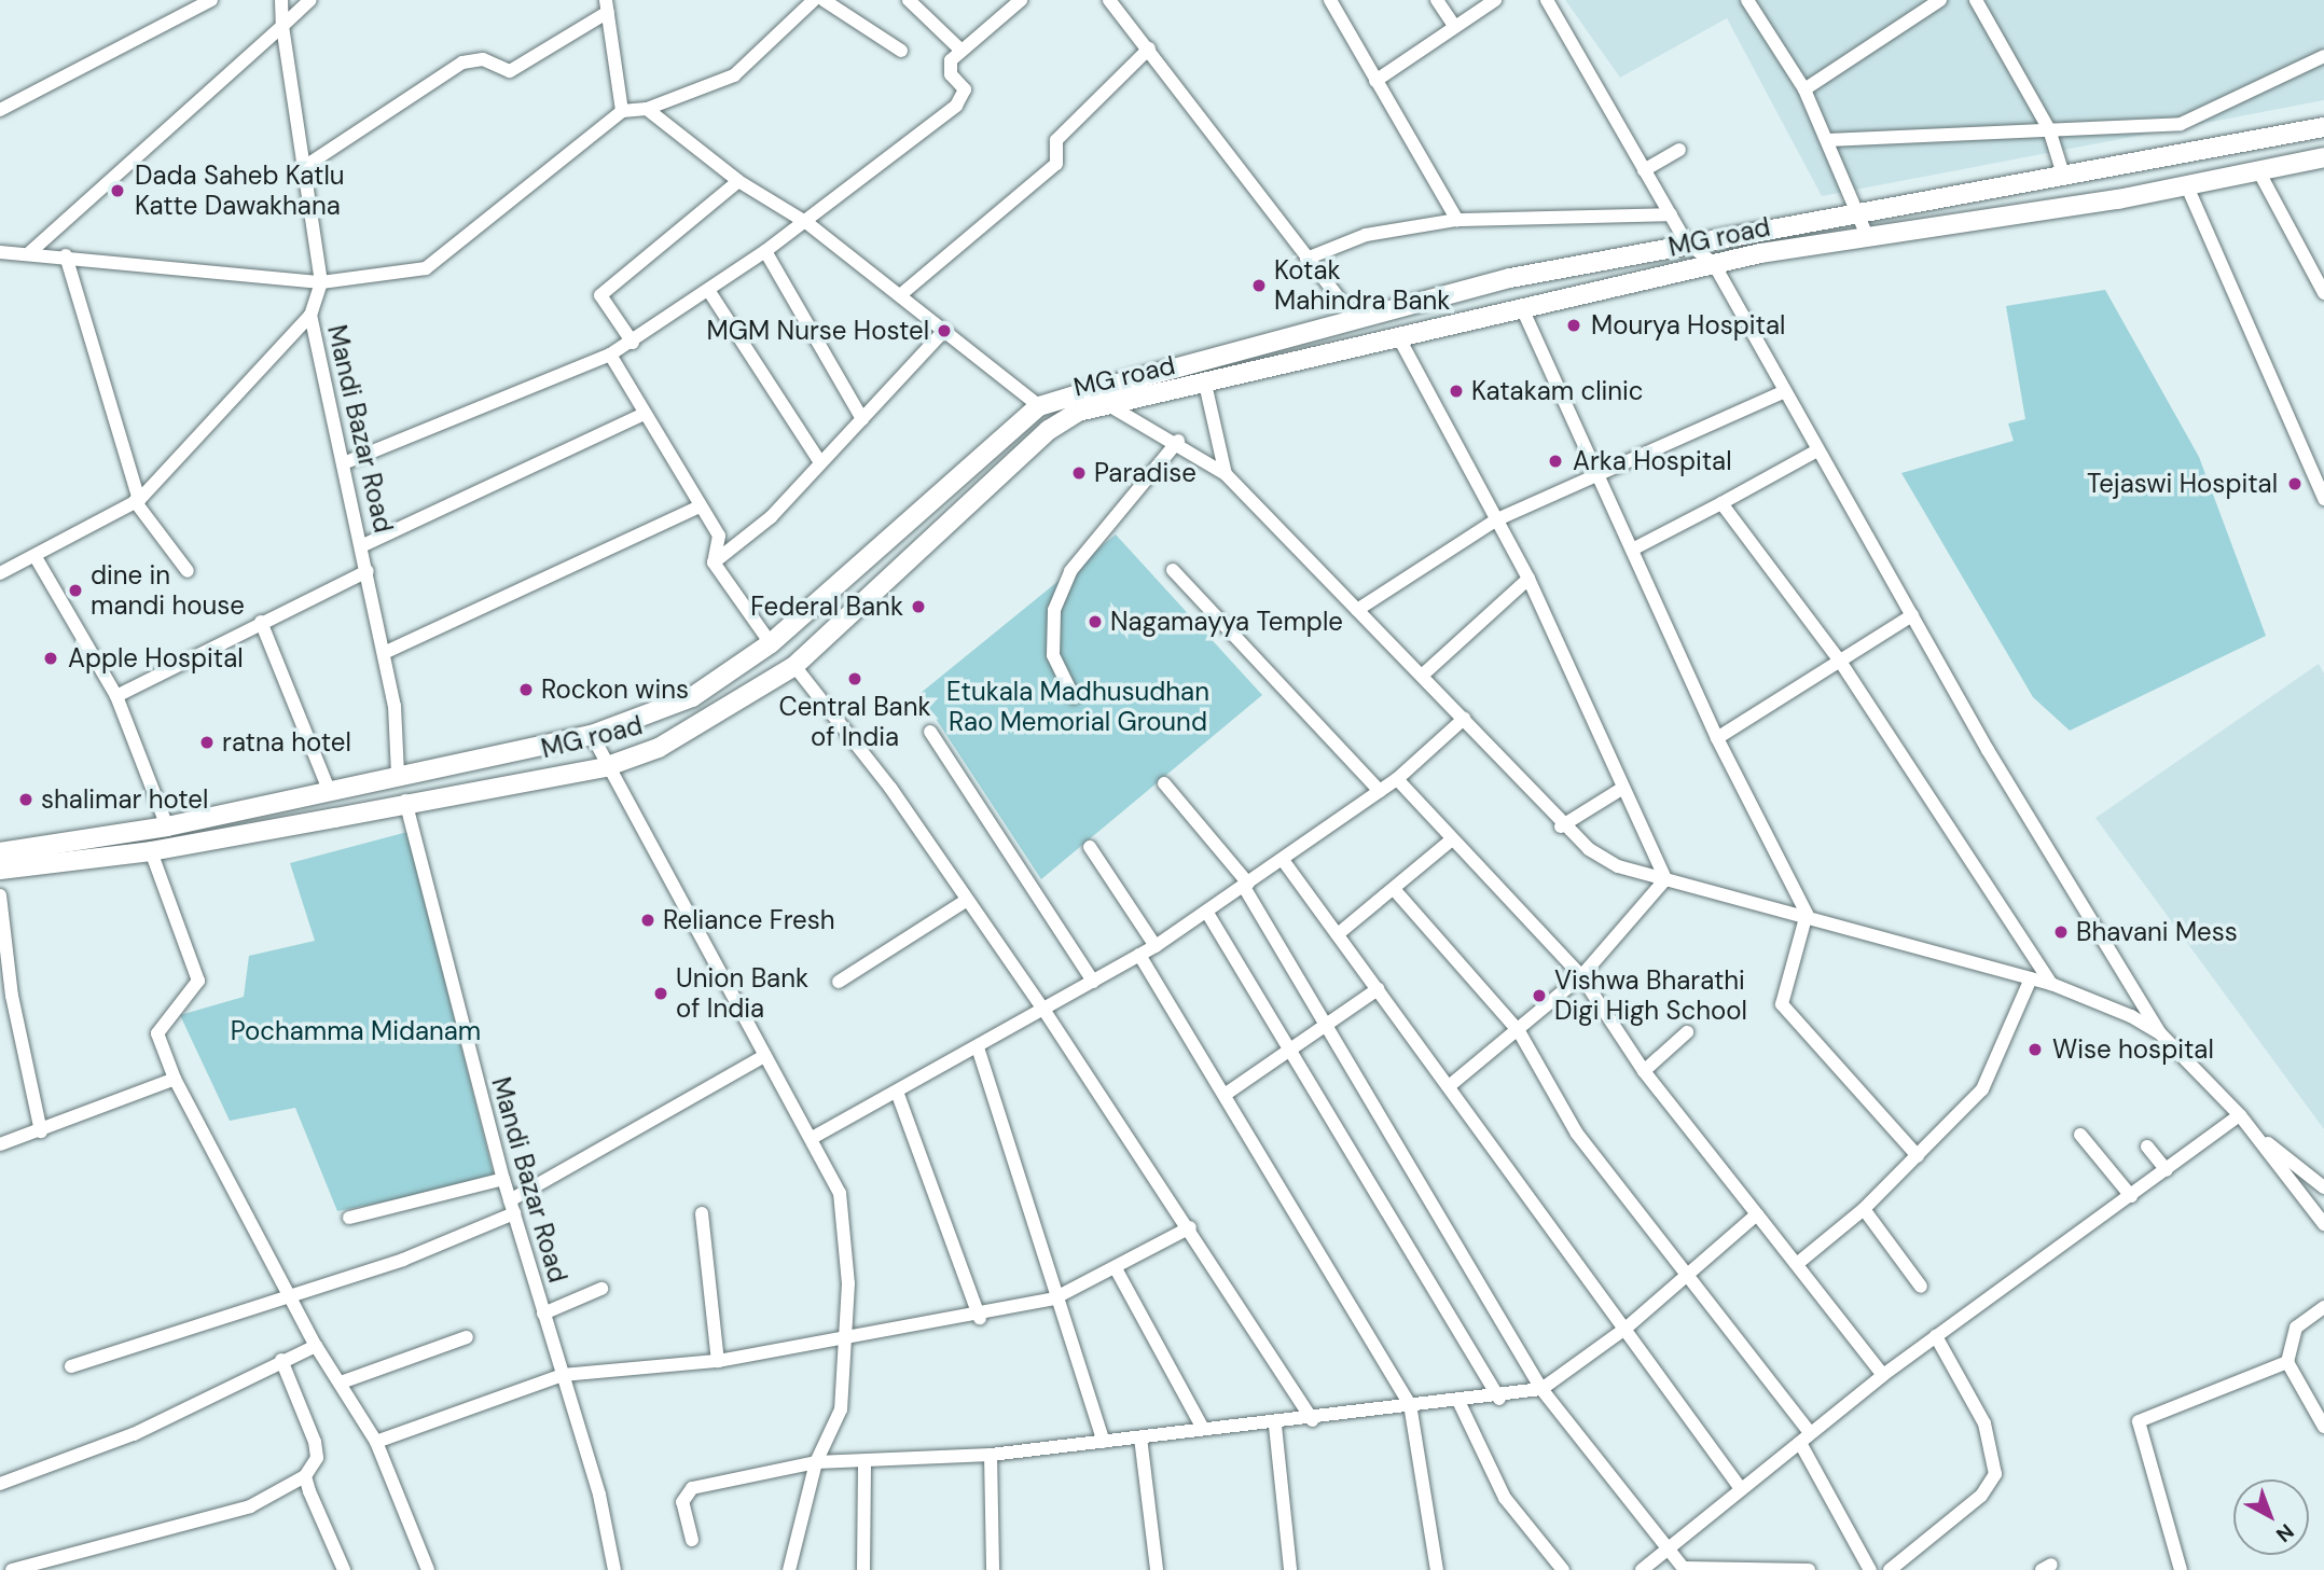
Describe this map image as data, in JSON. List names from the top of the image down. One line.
{"streets":{"main road":["MG road"],"street":["Mandi Bazar Road"]},"crossings":[["MG road","Mandi Bazar Road"]],"parks":["Etukala Madhusudhan Rao Memorial Ground","Pochamma Midanam"],"places":["Dada Saheb Katlu Katte Dawakhana","Kotak Mahindra Bank","Mourya Hospital","MGM Nurse Hostel","Katakam clinic","Arka Hospital","Paradise","Tejaswi Hospital","dine in mandi house","Federal Bank","Nagamayya Temple","Apple Hospital","Central Bank of India","Rockon wins","ratna hotel","shalimar hotel","Reliance Fresh","Bhavani Mess","Union Bank of India","Vishwa Bharathi Digi High School","Wise hospital"],"north":"bottom right"}
